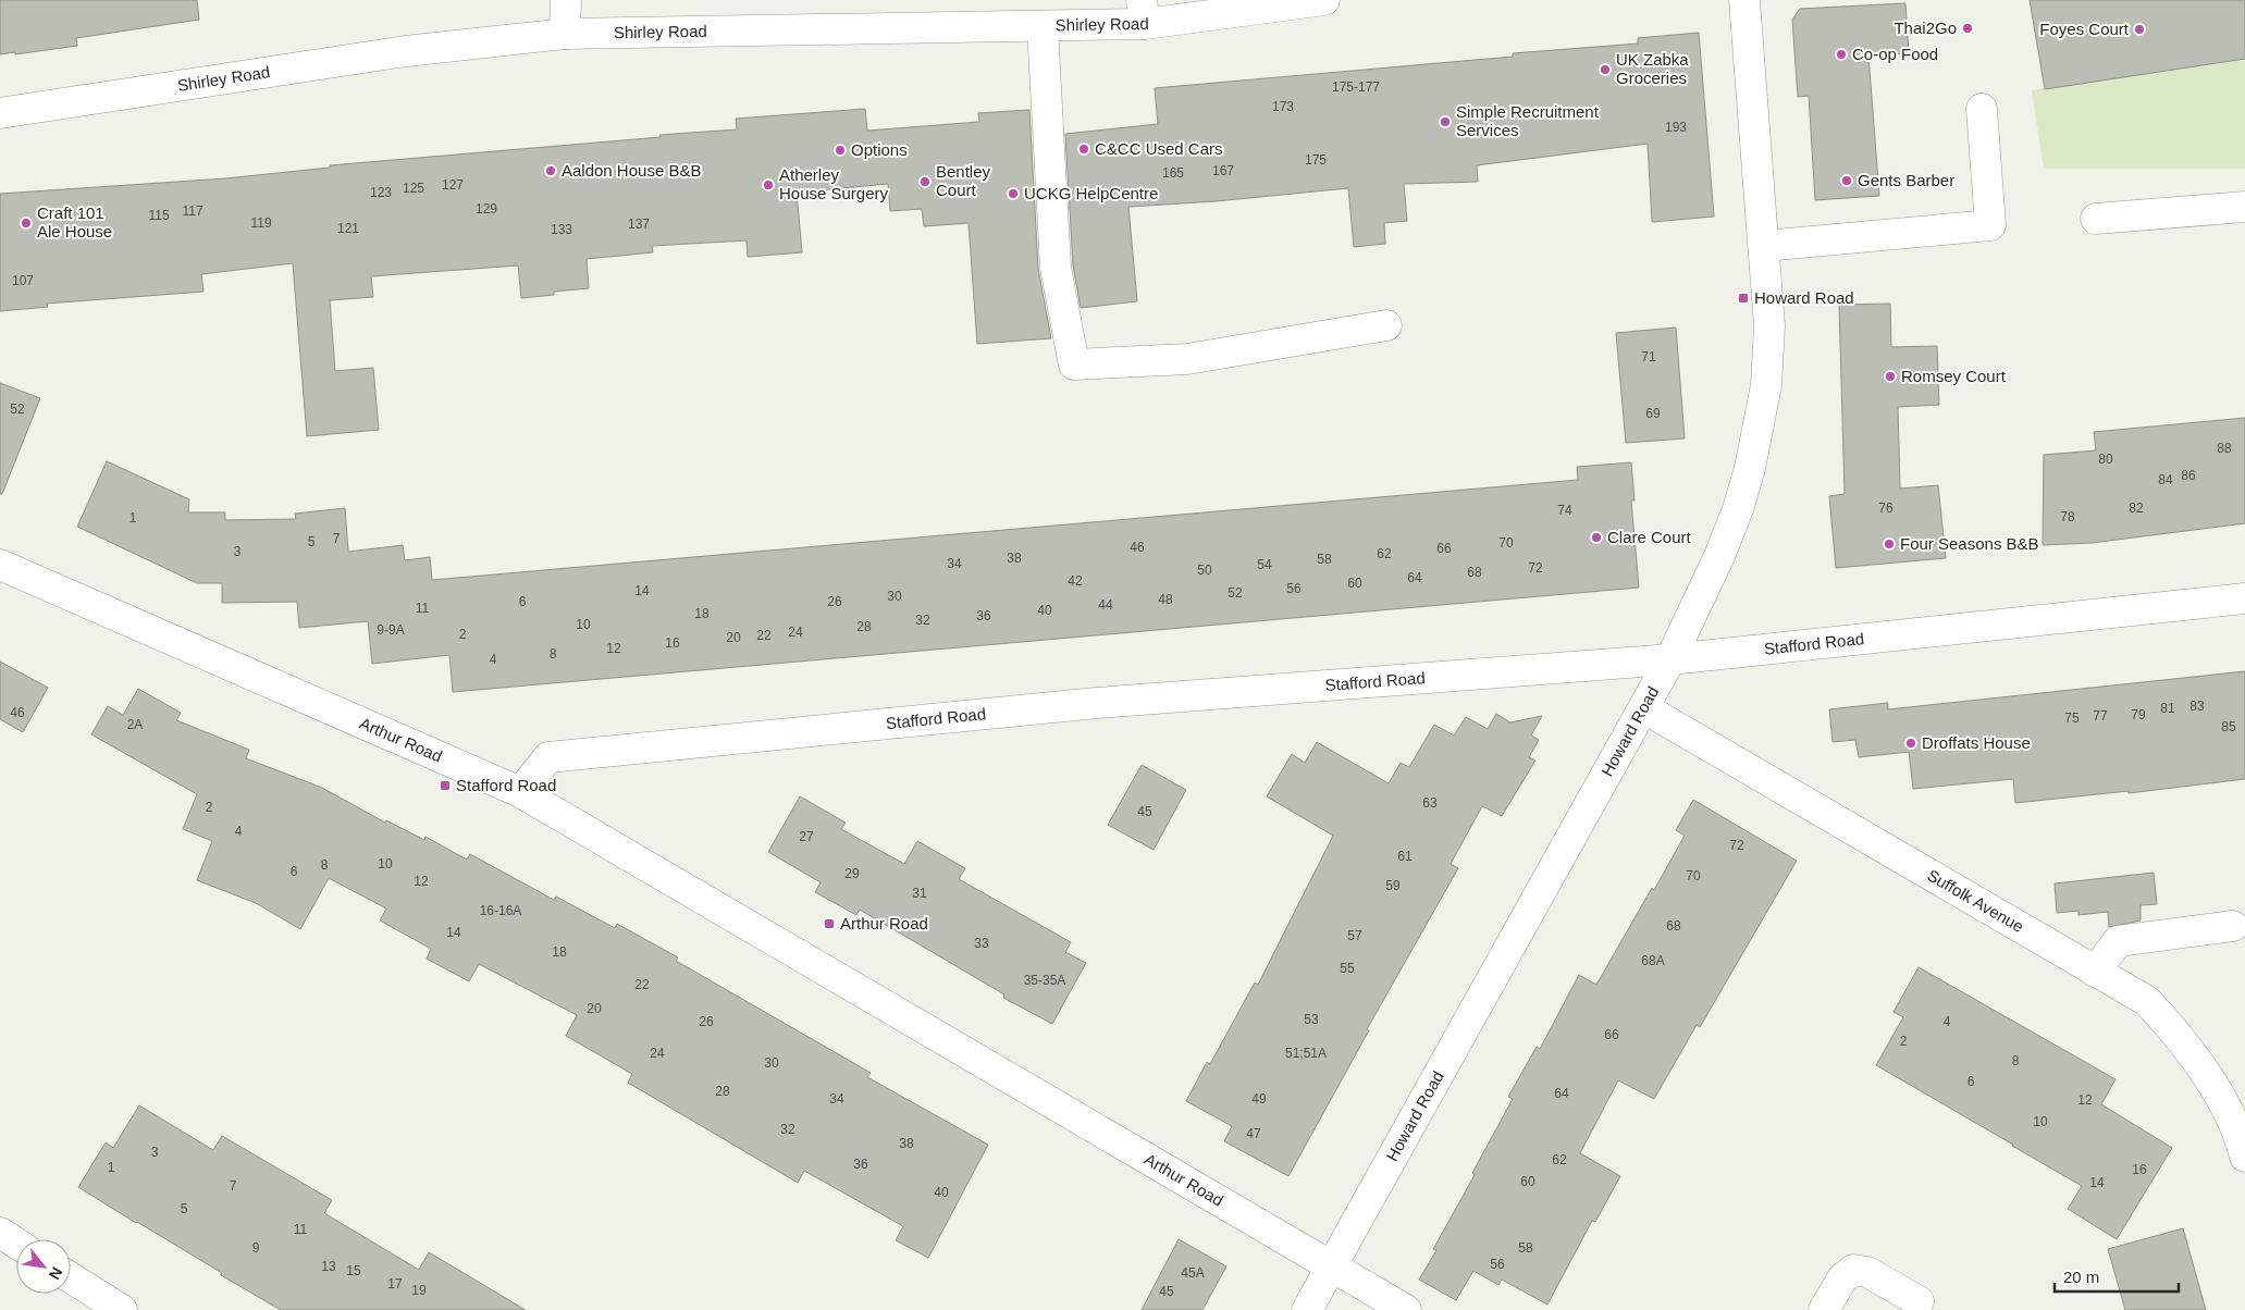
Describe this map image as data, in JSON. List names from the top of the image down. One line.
{"streets":{"street":["Shirley Road","Stafford Road","Howard Road","Arthur Road","Suffolk Avenue"]},"crossings":[["Stafford Road","Howard Road"],["Stafford Road","Arthur Road"],["Howard Road","Arthur Road"],["Howard Road","Suffolk Avenue"]],"places":{"other":["Thai2Go","Foyes Court","Co-op Food","UK Zabka Groceries","Simple Recruitment Services","C&CC Used Cars","Options","Aaldon House B&B","Gents Barber","Bentley Court","Atherley House Surgery","UCKG HelpCentre","Craft 101 Ale House","Romsey Court","Clare Court","Four Seasons B&B","Droffats House"],"transit":["Howard Road","Stafford Road","Arthur Road"]},"house_numbers":["175-177","173","193","175","167","165","127","125","123","129","117","115","119","137","121","133","107","71","52","69","88","80","86","84","76","82","74","78","1","7","5","70","46","66","3","62","38","58","34","54","72","50","68","64","42","60","56","14","52","30","48","6","26","44","11","40","18","36","32","10","28","9-9A","24","2","22","20","16","12","8","4","83","81","46","79","77","75","2A","85","63","2","45","4","27","72","61","10","8","6","29","70","12","59","31","16-16A","68","14","57","33","18","68A","55","35-35A","22","20","53","26","4","66","2","24","51;51A","8","30","6","28","64","34","49","12","10","32","47","38","3","62","36","1","16","60","14","7","40","5","11","9","58","56","13","15","45A","17","19","45"],"scale_bar":"20 m","north":"bottom right"}
